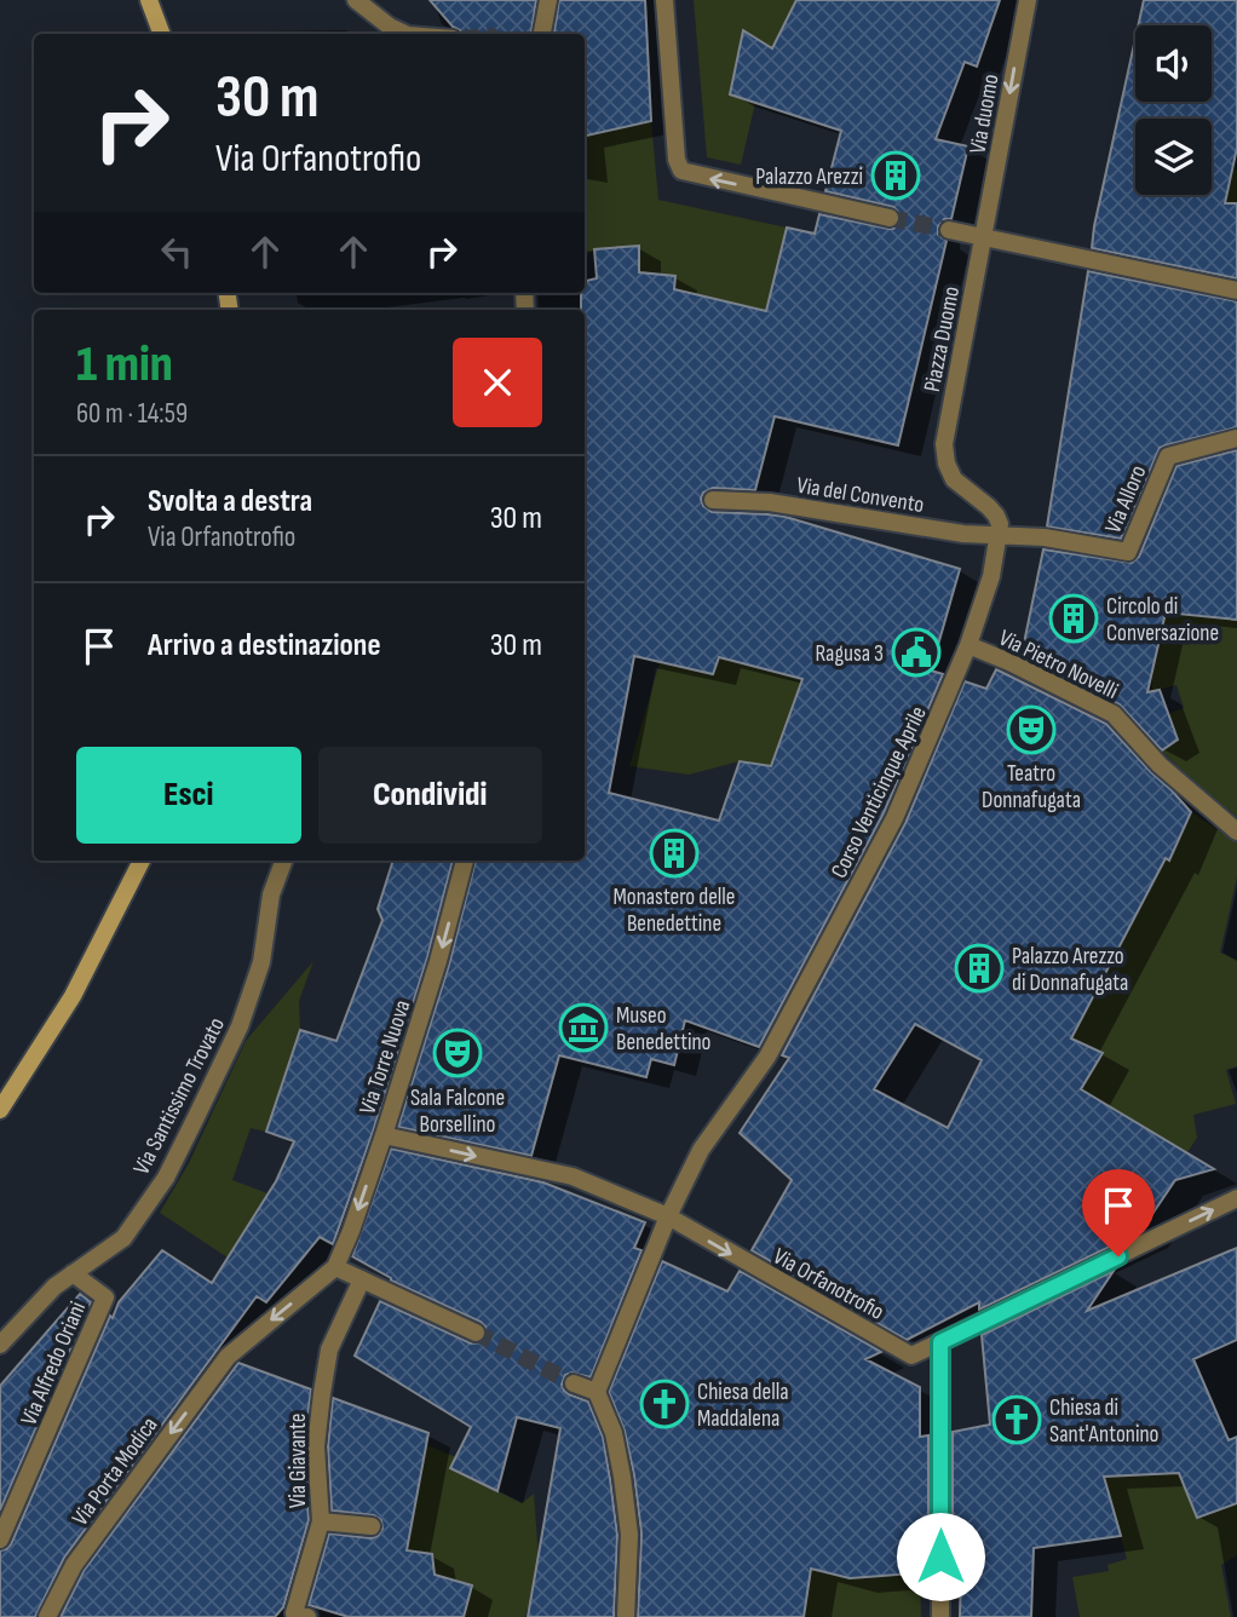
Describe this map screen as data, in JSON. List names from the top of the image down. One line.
{"streets":{"street":["Via duomo","Piazza Duomo","Via del Convento","Via Alloro","Via Pietro Novelli","Corso Venticinque Aprile","Via Torre Nuova","Via Santissimo Trovato","Via Orfanotrofio","Via Alfredo Oriani","Via Giavante","Via Porta Modica"]},"crossings":[["Via duomo","Piazza Duomo"],["Piazza Duomo","Via del Convento"],["Piazza Duomo","Via Alloro"],["Piazza Duomo","Corso Venticinque Aprile"],["Via del Convento","Via Alloro"],["Via del Convento","Corso Venticinque Aprile"],["Via Alloro","Corso Venticinque Aprile"],["Via Pietro Novelli","Corso Venticinque Aprile"],["Corso Venticinque Aprile","Via Orfanotrofio"],["Via Torre Nuova","Via Orfanotrofio"],["Via Torre Nuova","Via Porta Modica"],["Via Santissimo Trovato","Via Alfredo Oriani"]],"one_way":["Via duomo","Via Torre Nuova","Via Orfanotrofio","Via Porta Modica"],"places":{"building":["Palazzo Arezzi","Circolo di Conversazione","Monastero delle Benedettine","Palazzo Arezzo di Donnafugata"],"public building":["Ragusa 3"],"theatre":["Teatro Donnafugata","Sala Falcone Borsellino"],"museum":["Museo Benedettino"],"church":["Chiesa della Maddalena","Chiesa di Sant'Antonino"]},"page":{"turn":["30 m","Via Orfanotrofio"],"heading":["1 min","60 m · 14:59"],"list":[{"name":"Svolta a destra","note":"Via Orfanotrofio","value":"30 m"},{"name":"Arrivo a destinazione","value":"30 m"}],"buttons":["Esci","Condividi"]}}
